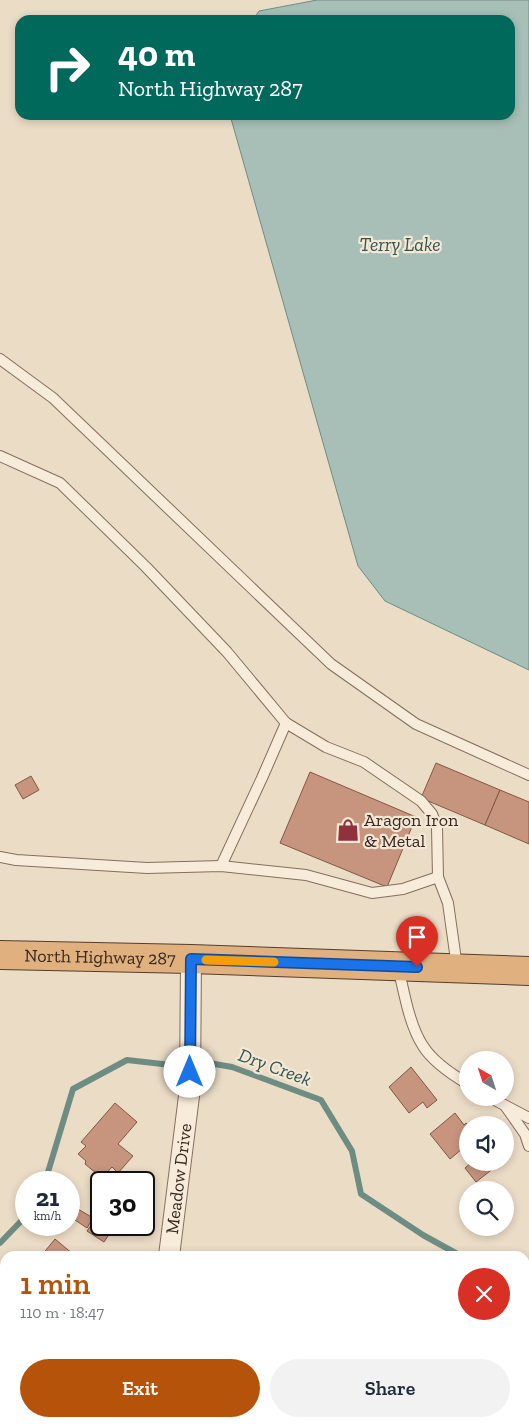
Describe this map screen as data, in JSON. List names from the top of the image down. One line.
{"streets":{"highway":["North Highway 287"],"street":["Meadow Drive"]},"crossings":[["North Highway 287","Meadow Drive"]],"water":["Terry Lake","Dry Creek"],"places":{"shop":["Aragon Iron & Metal"]},"north":"top left","page":{"turn":["40 m","North Highway 287"],"speed":"21 km/h","limit":"30","heading":["1 min","110 m · 18:47"],"buttons":["Exit","Share"]}}
